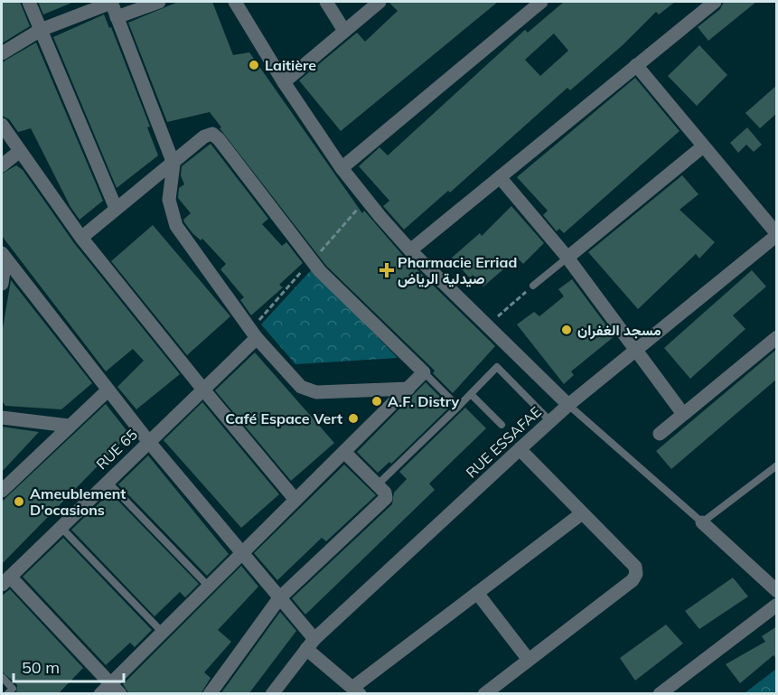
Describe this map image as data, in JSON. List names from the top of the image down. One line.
{"streets":{"street":["RUE ESSAFAE","RUE 65"]},"places":{"other":["Laitière","مسجد الغفران","A.F. Distry","Café Espace Vert","Ameublement D'ocasions"],"health":["Pharmacie Erriad صيدلية الرياض"]},"scale_bar":"50 m"}
